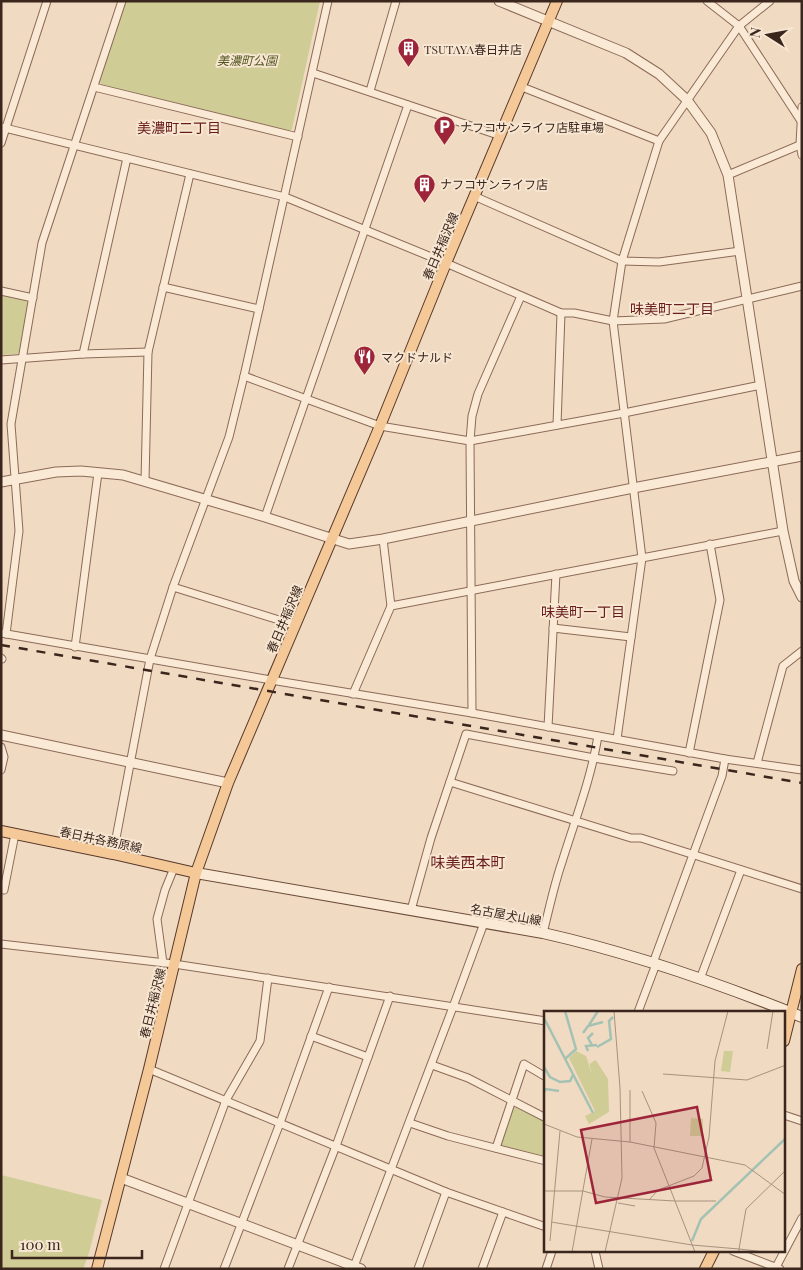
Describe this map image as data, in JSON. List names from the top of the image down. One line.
{"streets":{"main road":["春日井稲沢線","春日井各務原線","名古屋犬山線"]},"crossings":[["春日井稲沢線","春日井各務原線"],["春日井稲沢線","名古屋犬山線"],["春日井各務原線","名古屋犬山線"]],"districts":["美濃町二丁目","味美町二丁目","味美町一丁目","味美西本町"],"parks":["美濃町公園"],"places":{"building":["TSUTAYA春日井店","ナフコサンライフ店"],"parking":["ナフコサンライフ店駐車場"],"restaurant":["マクドナルド"]},"scale_bar":"100 m","north":"left"}
